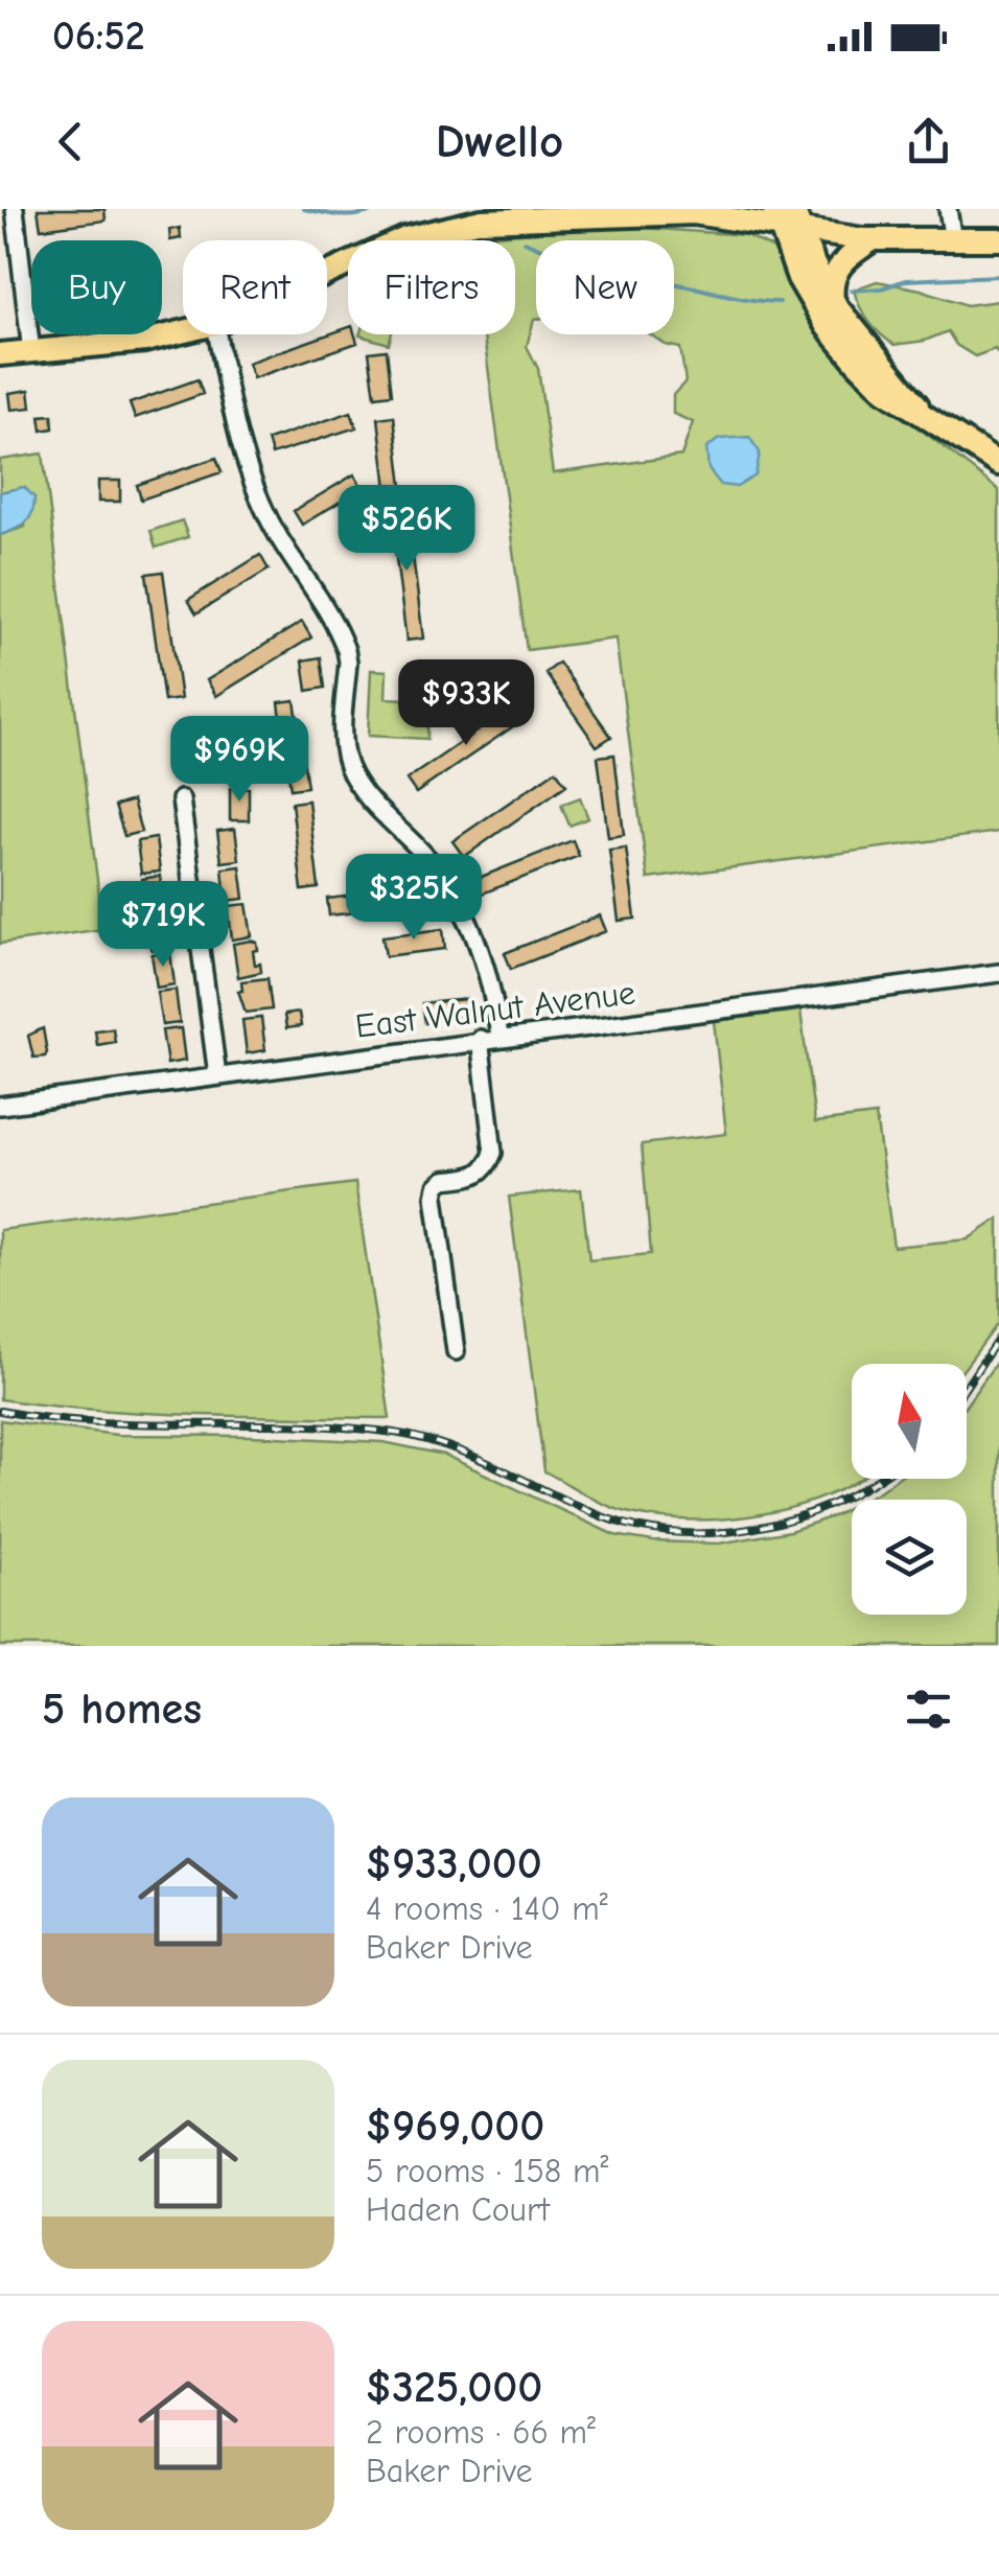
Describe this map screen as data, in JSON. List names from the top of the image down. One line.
{"streets":{"street":["East Walnut Avenue"]},"north":"top","page":{"status":"06:52","header":"Dwello","chip":["Buy","Rent","Filters","New"],"price":["$526K","$933K","$969K","$325K","$719K"],"heading":"5 homes","list":[{"name":"$933,000","note":"4 rooms · 140 m² · Baker Drive"},{"name":"$969,000","note":"5 rooms · 158 m² · Haden Court"},{"name":"$325,000","note":"2 rooms · 66 m² · Baker Drive"}]}}
